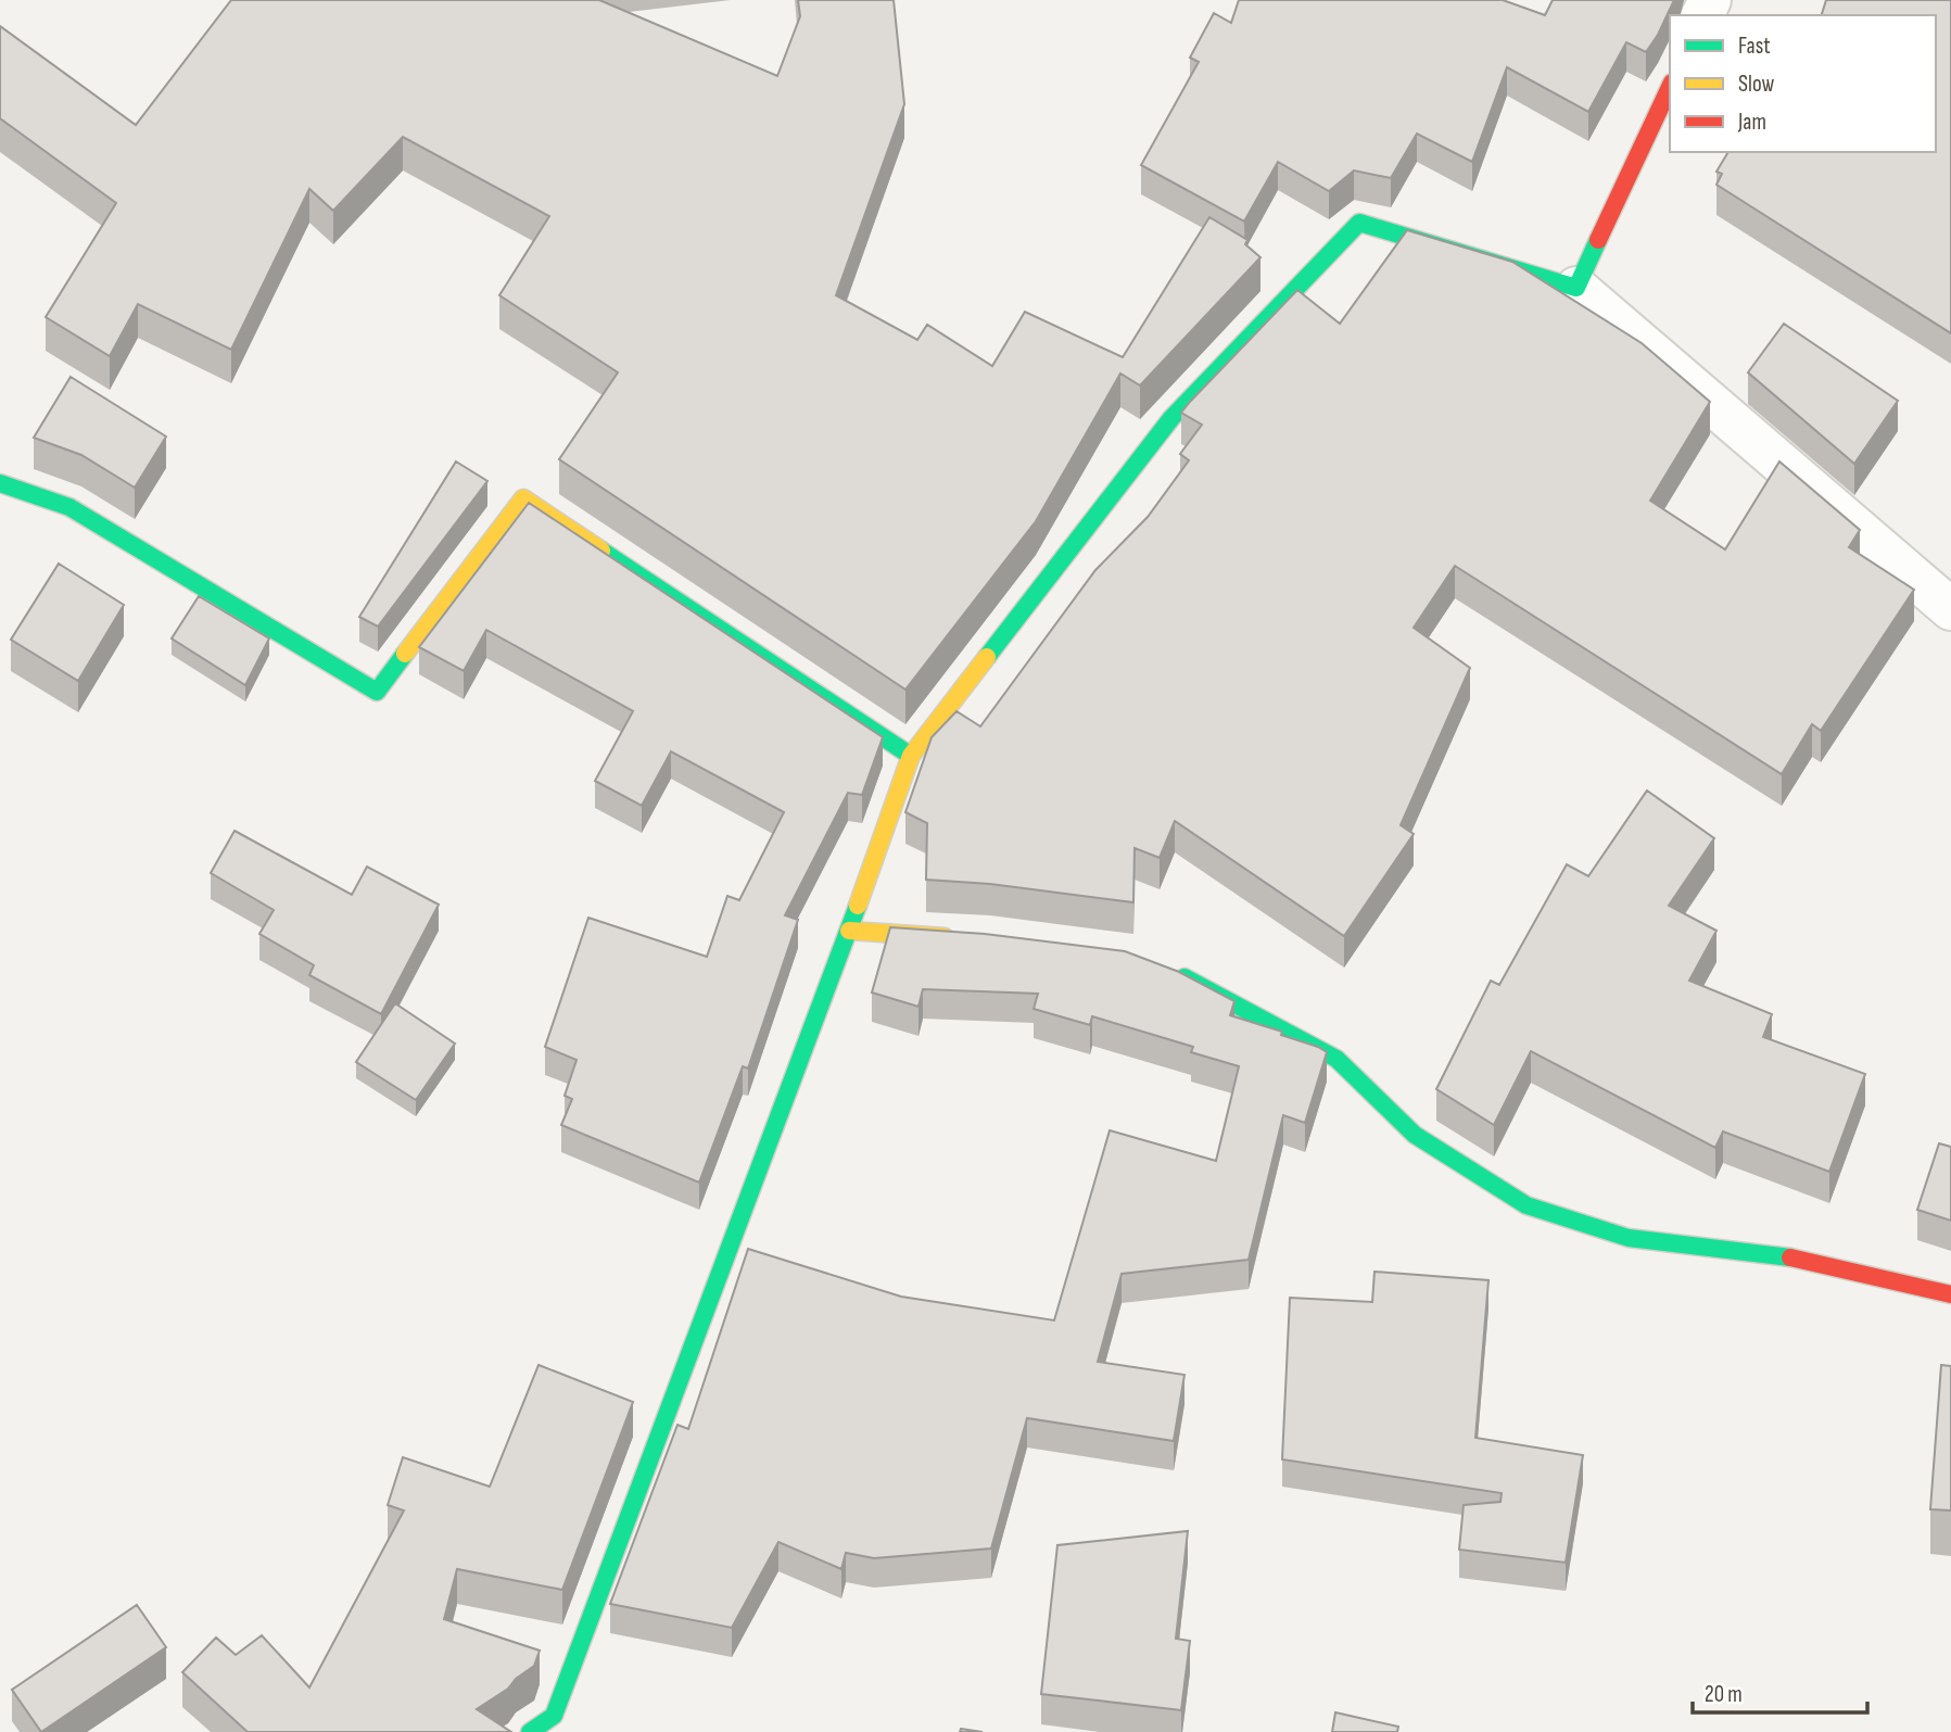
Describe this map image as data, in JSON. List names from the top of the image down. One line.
{"legend":["Fast","Slow","Jam"],"scale_bar":"20 m"}
